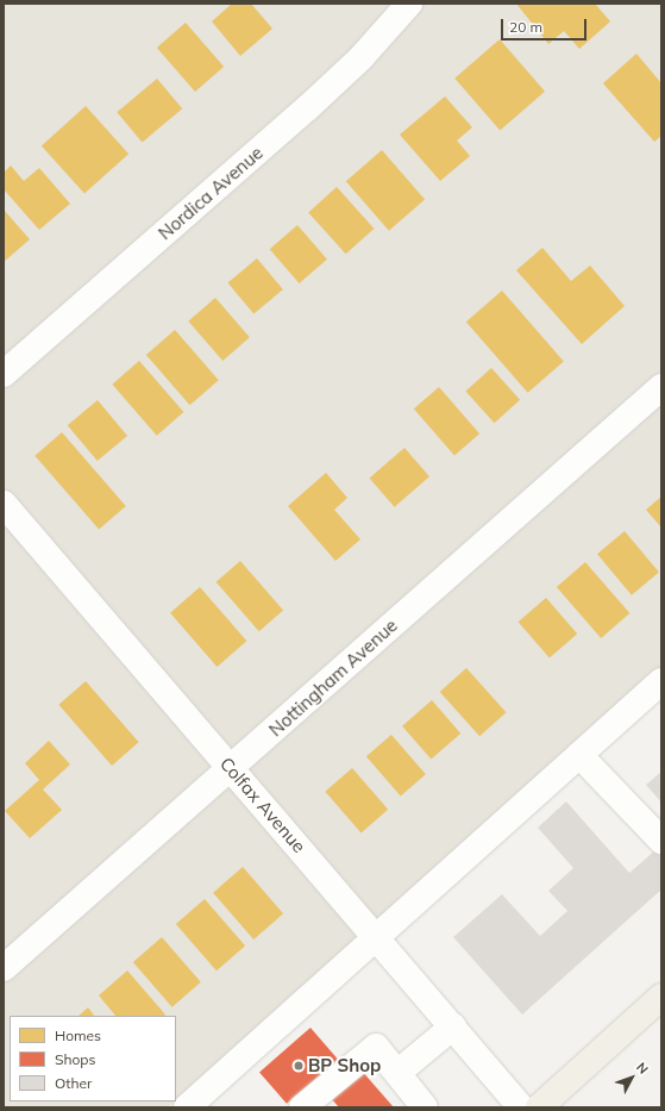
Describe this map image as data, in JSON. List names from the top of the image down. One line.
{"streets":{"street":["Nordica Avenue","Nottingham Avenue","Colfax Avenue"]},"crossings":[["Nottingham Avenue","Colfax Avenue"]],"places":["BP Shop"],"legend":["Homes","Shops","Other"],"scale_bar":"20 m","north":"top right"}
